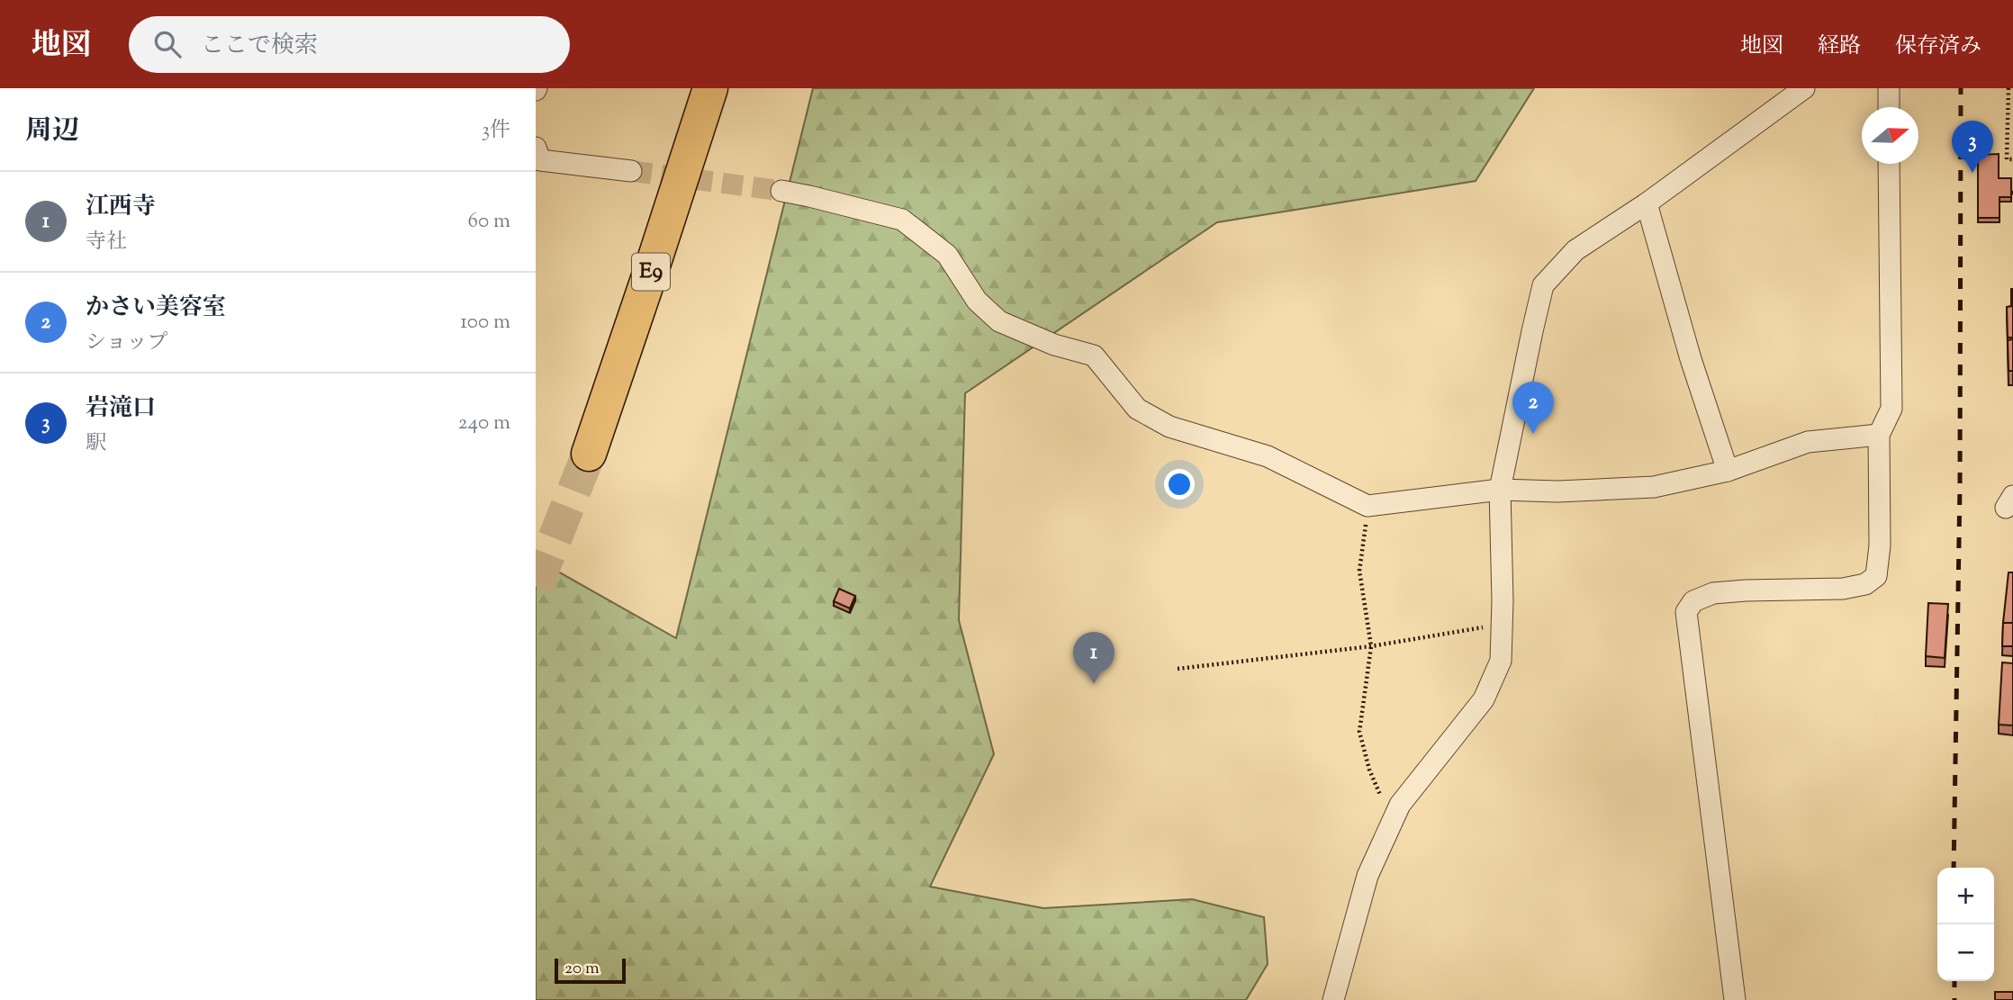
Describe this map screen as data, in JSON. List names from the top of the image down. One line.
{"streets":{"highway":["E9"]},"scale_bar":"20 m","north":"right","page":{"header":"地図","search":"ここで検索","nav":["地図","経路","保存済み"],"heading":["周辺","3件"],"pins":["3","2","1"],"list":[{"mark":"1","name":"江西寺","note":"寺社","value":"60 m"},{"mark":"2","name":"かさい美容室","note":"ショップ","value":"100 m"},{"mark":"3","name":"岩滝口","note":"駅","value":"240 m"}],"map_buttons":["+","−"],"scale":"20 m"}}
